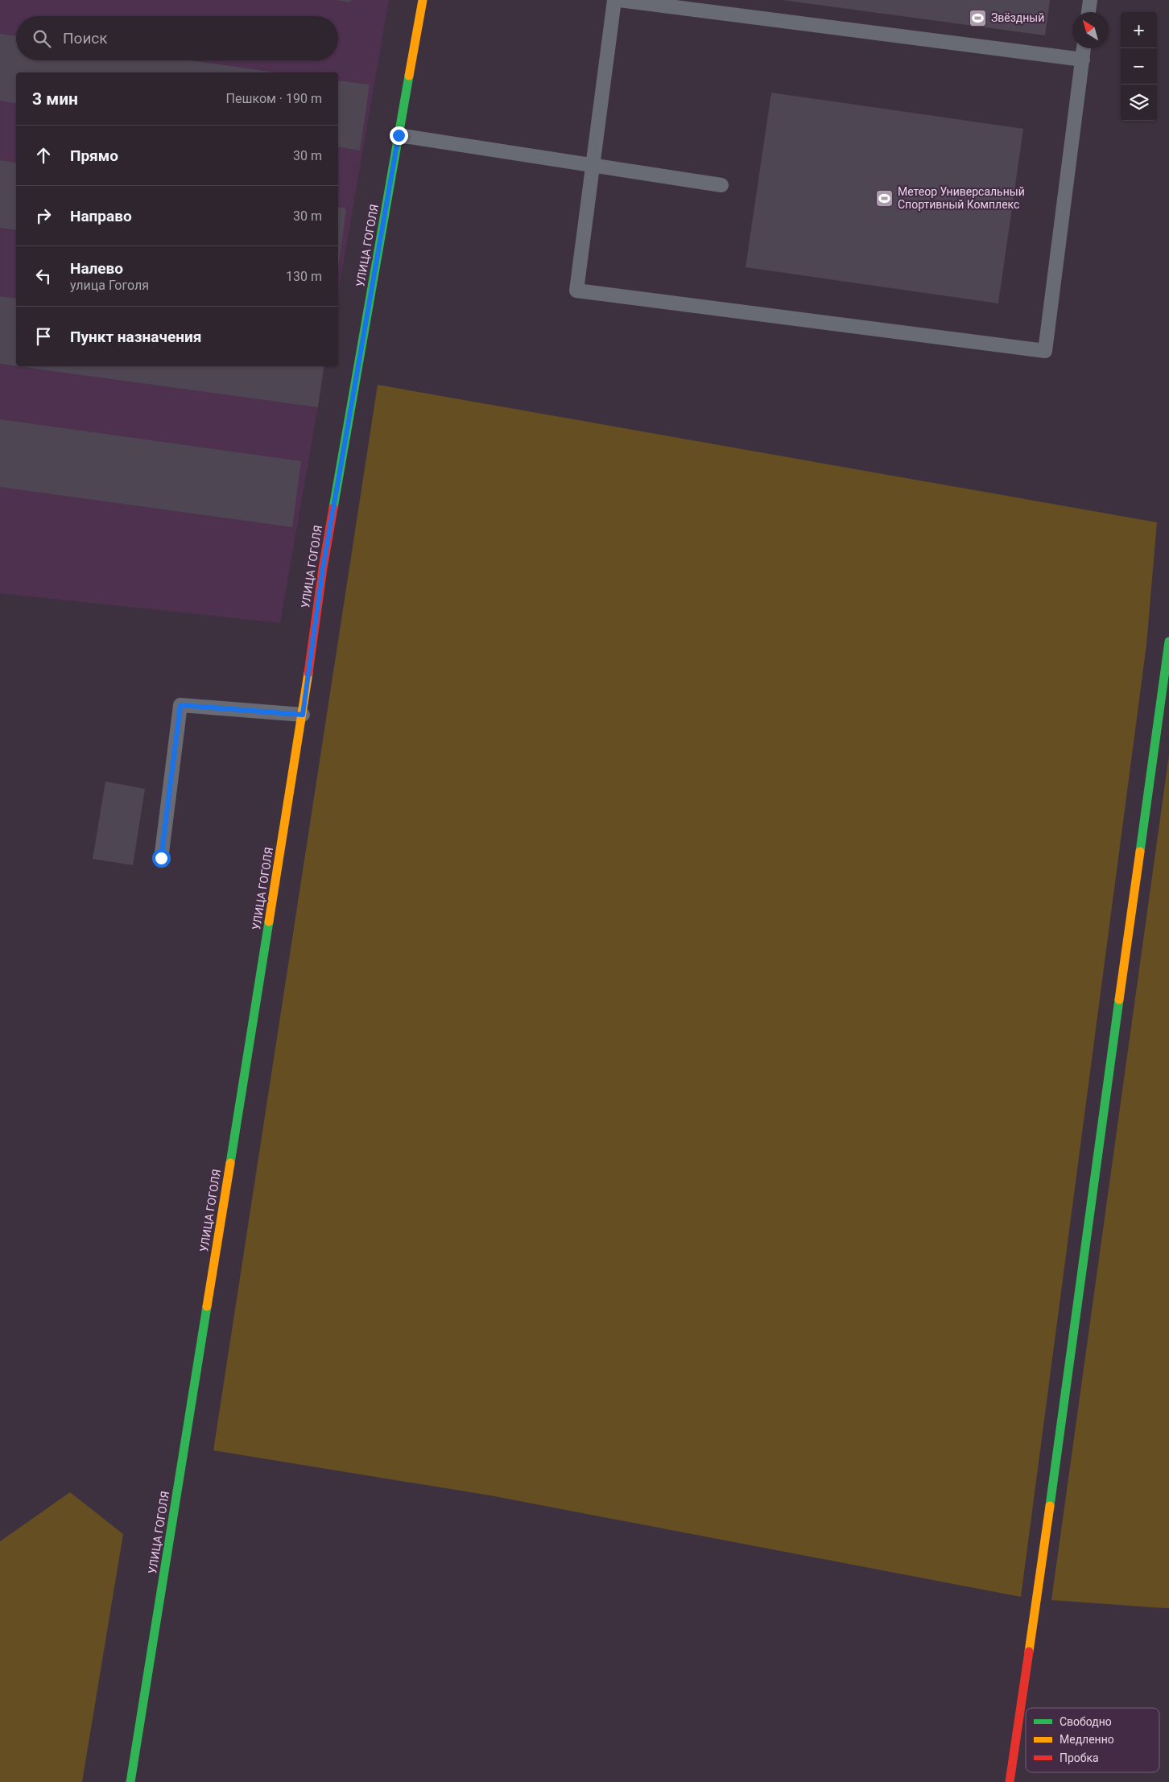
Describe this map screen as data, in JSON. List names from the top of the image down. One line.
{"streets":{"main road":["УЛИЦА ГОГОЛЯ"]},"places":{"sports":["Звёздный","Метеор Универсальный Спортивный Комплекс"]},"legend":["Свободно","Медленно","Пробка"],"north":"top left","page":{"map_buttons":["+","−"],"search":"Поиск","heading":["3 мин","Пешком · 190 m"],"list":[["Прямо","30 m"],["Направо","30 m"],["Налево","улица Гоголя","130 m"],"Пункт назначения"]}}
